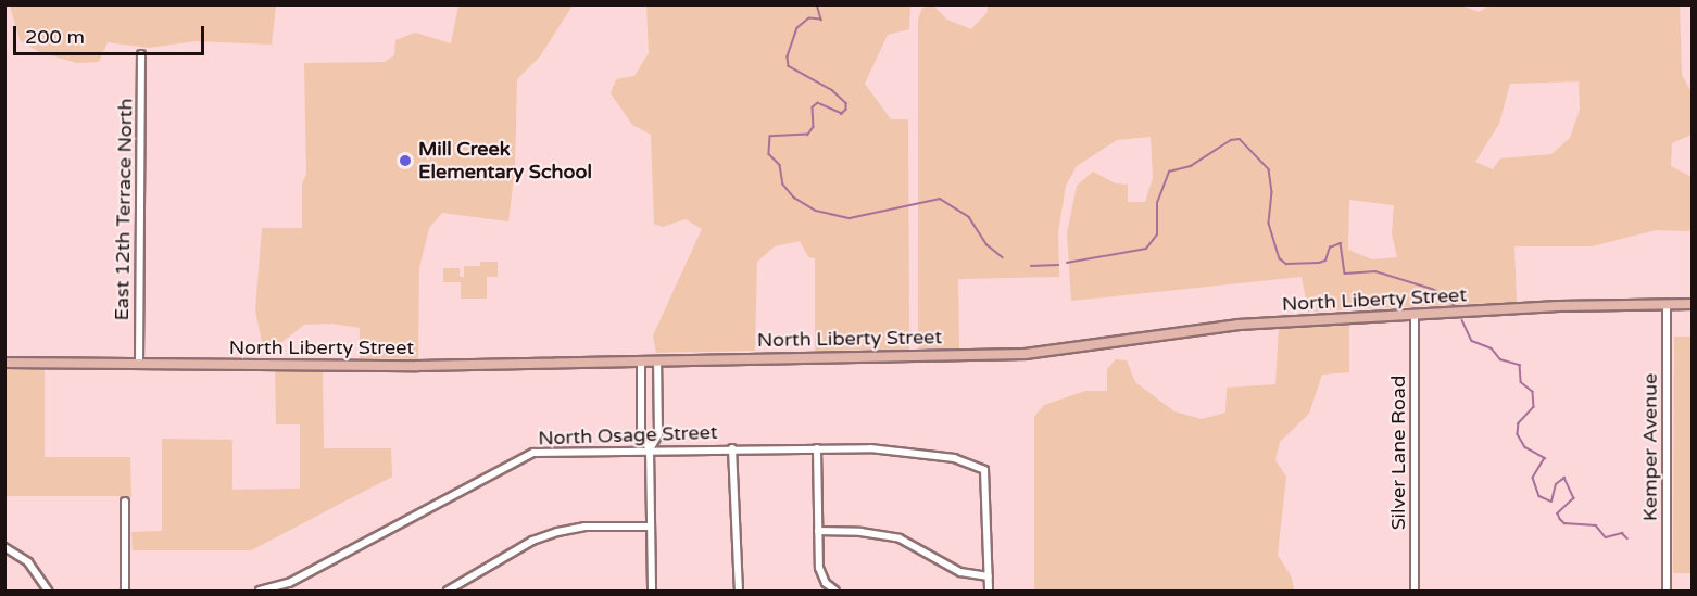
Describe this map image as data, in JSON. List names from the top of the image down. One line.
{"streets":{"main road":["North Liberty Street"],"street":["East 12th Terrace North","North Osage Street","Kemper Avenue","Silver Lane Road"]},"crossings":[["East 12th Terrace North","North Liberty Street"],["North Liberty Street","Kemper Avenue"],["North Liberty Street","Silver Lane Road"]],"places":["Mill Creek Elementary School"],"scale_bar":"200 m"}
